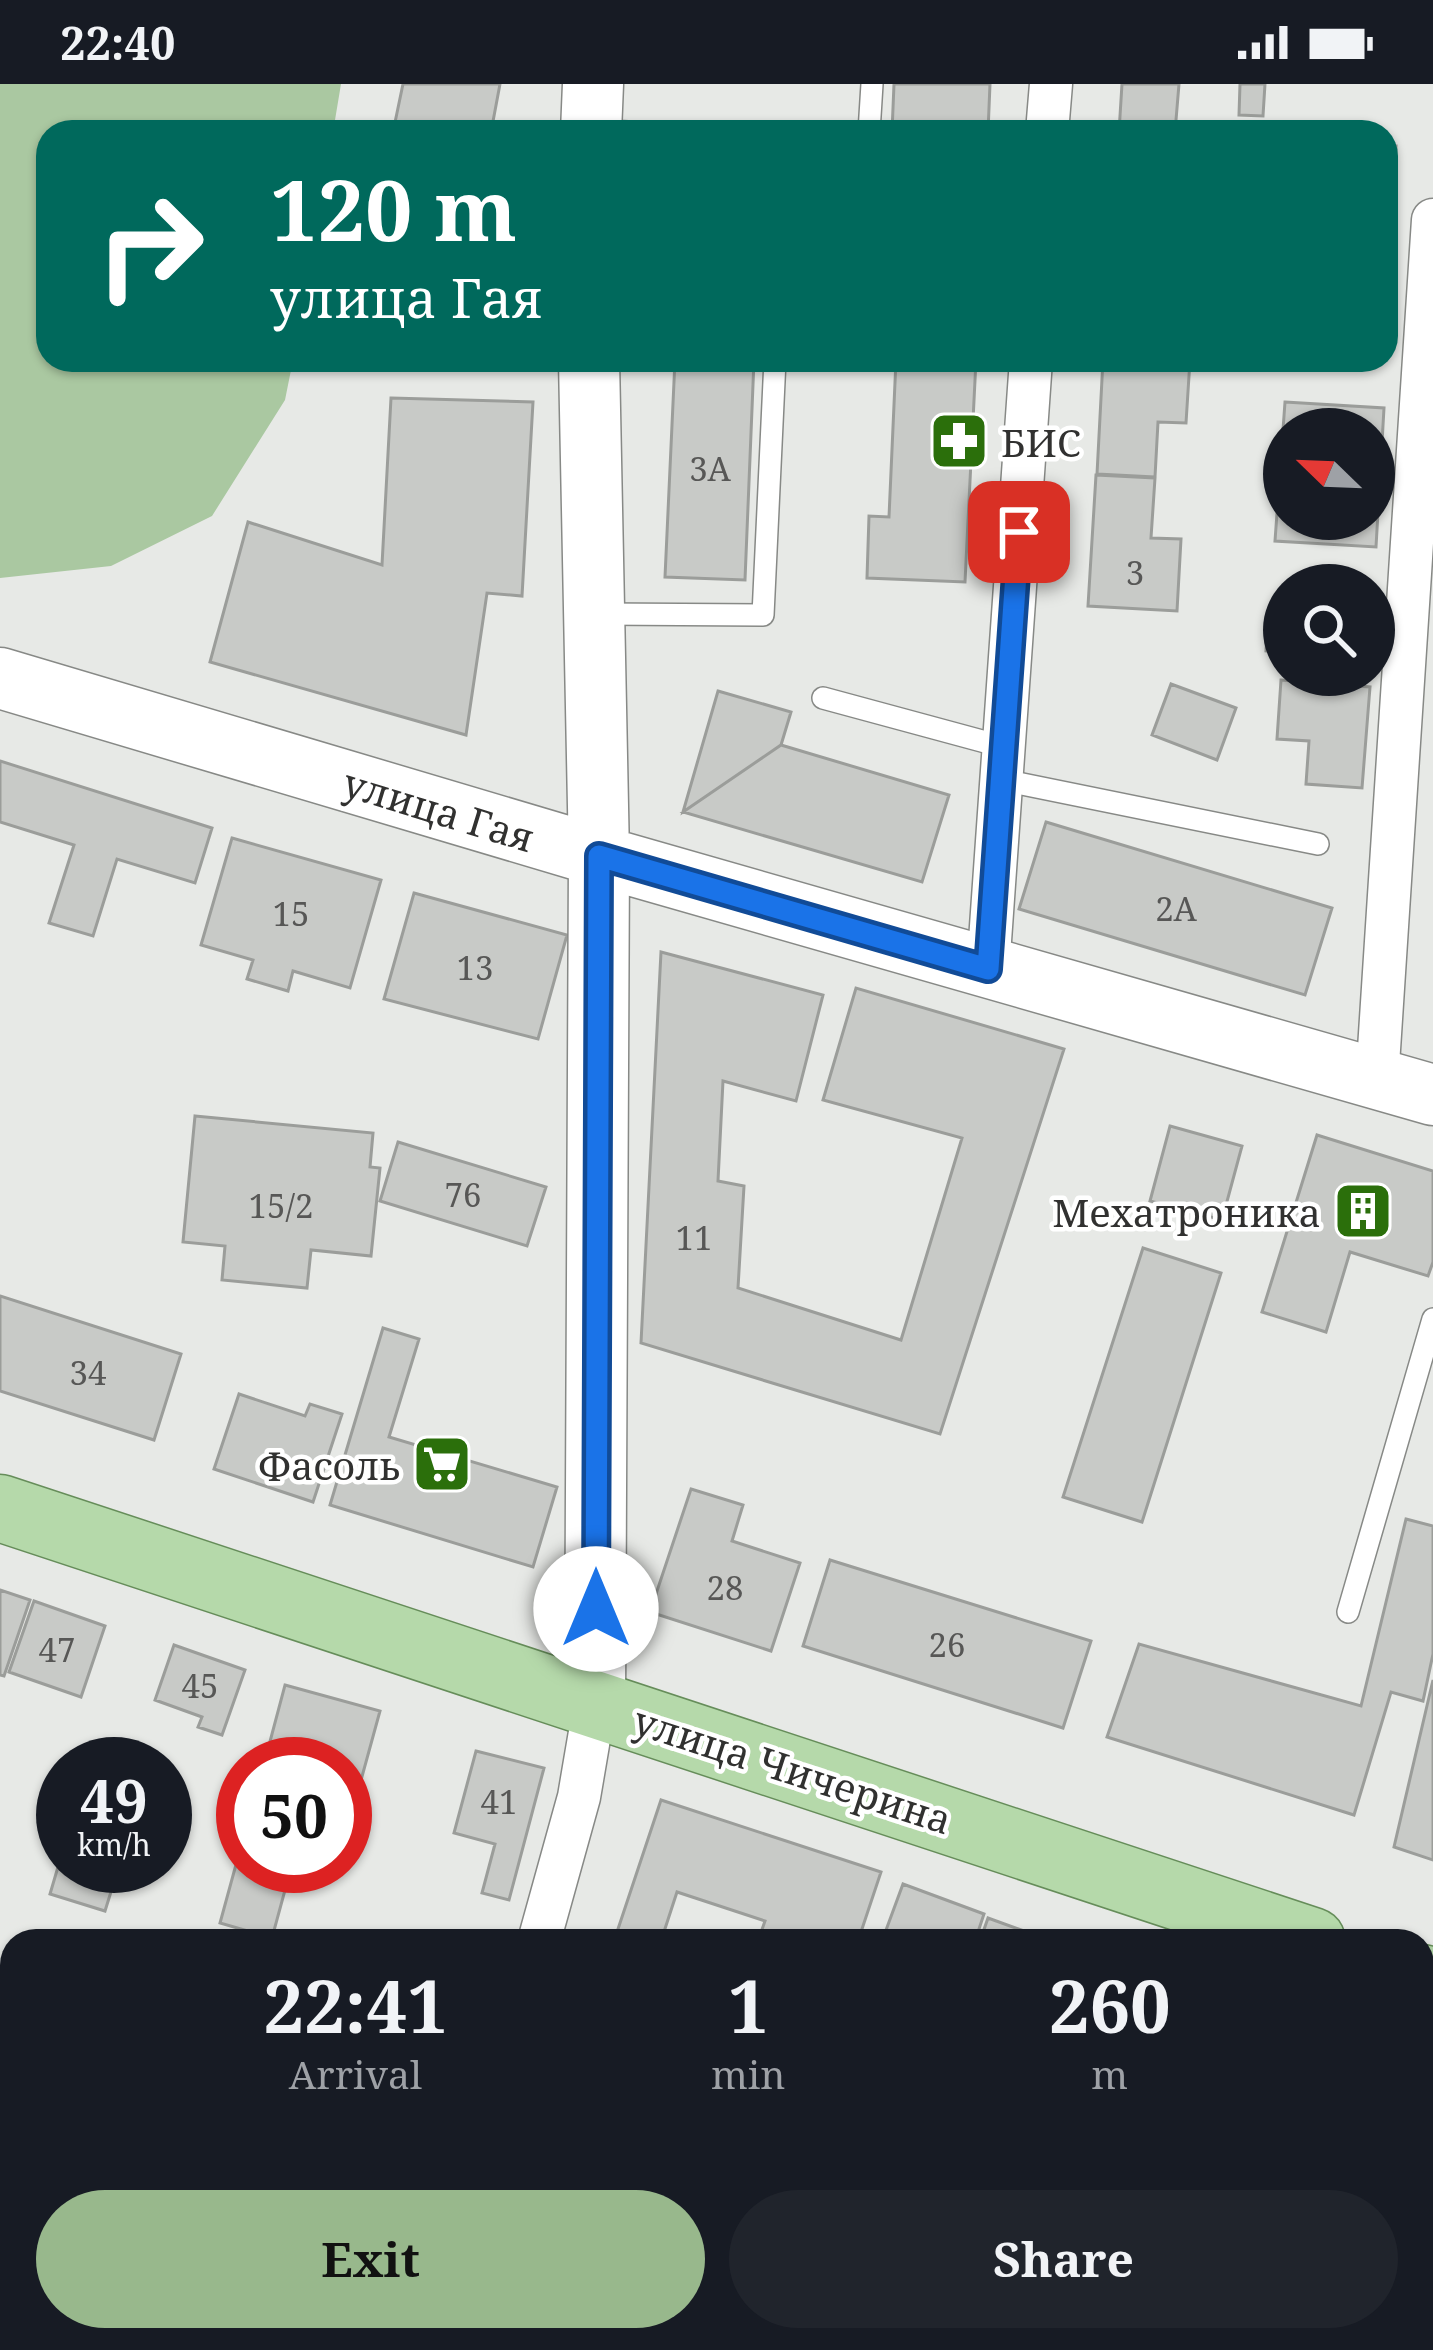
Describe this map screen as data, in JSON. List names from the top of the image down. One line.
{"streets":{"main road":["улица Чичерина"],"street":["улица Гая"]},"places":{"pharmacy":["БИС"],"building":["Мехатроника"],"supermarket":["Фасоль"]},"house_numbers":["3А","3","2А","15","13","76","15/2","11","34","28","26","47","45","41"],"north":"top left","page":{"status":"22:40","turn":["120 m","улица Гая"],"speed":"49 km/h","limit":"50","eta":["22:41","Arrival","1","min","260","m"],"buttons":["Exit","Share"]}}
